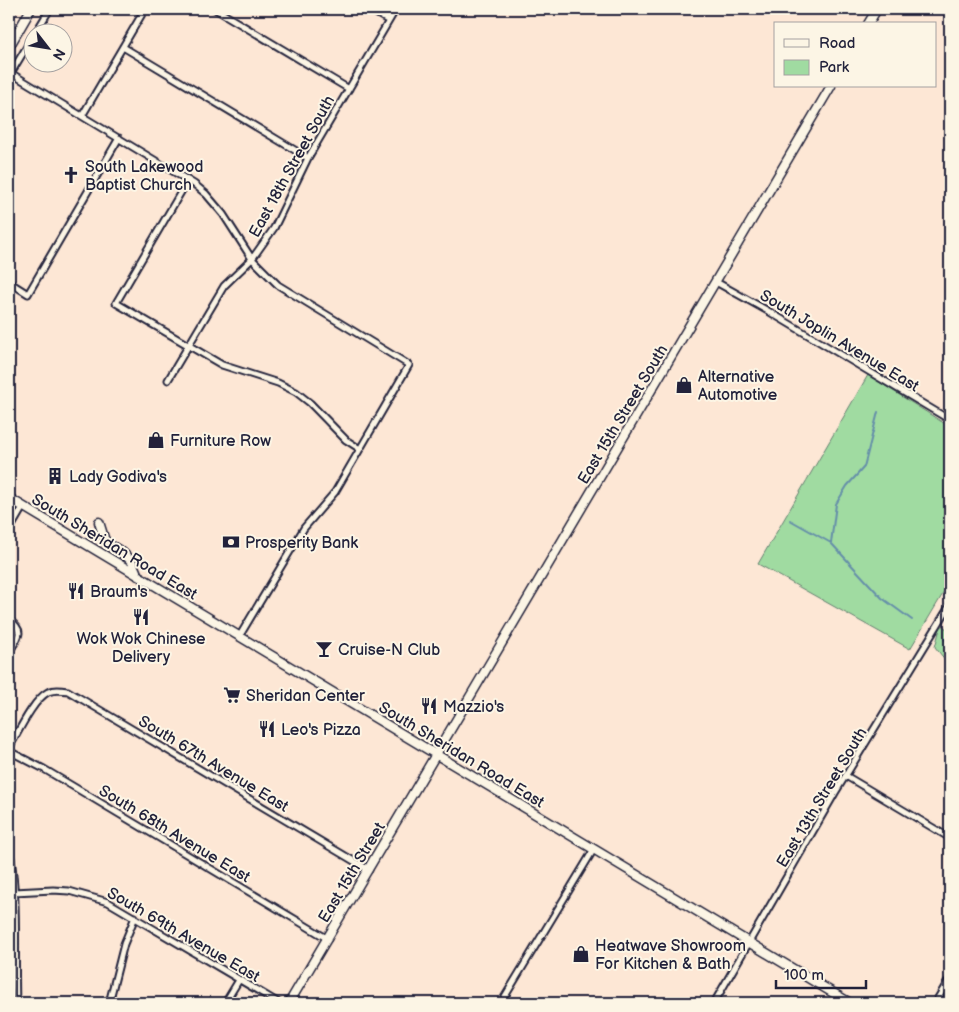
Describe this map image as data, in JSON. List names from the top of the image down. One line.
{"streets":{"main road":["East 15th Street South","South Sheridan Road East","East 15th Street"],"street":["East 18th Street South","South Joplin Avenue East","South 67th Avenue East","East 13th Street South","South 68th Avenue East","South 69th Avenue East"]},"crossings":[["South Joplin Avenue East","East 15th Street South"],["East 15th Street South","South Sheridan Road East"],["East 15th Street South","East 15th Street"],["South Sheridan Road East","East 13th Street South"],["South Sheridan Road East","East 15th Street"],["South 67th Avenue East","South 68th Avenue East"],["South 67th Avenue East","East 15th Street"],["South 68th Avenue East","East 15th Street"]],"places":{"church":["South Lakewood Baptist Church"],"shop":["Alternative Automotive","Furniture Row","Heatwave Showroom For Kitchen & Bath"],"building":["Lady Godiva's"],"bank":["Prosperity Bank"],"restaurant":["Braum's","Wok Wok Chinese Delivery","Mazzio's","Leo's Pizza"],"bar":["Cruise-N Club"],"supermarket":["Sheridan Center"]},"legend":["Road","Park"],"scale_bar":"100 m","north":"bottom right"}
